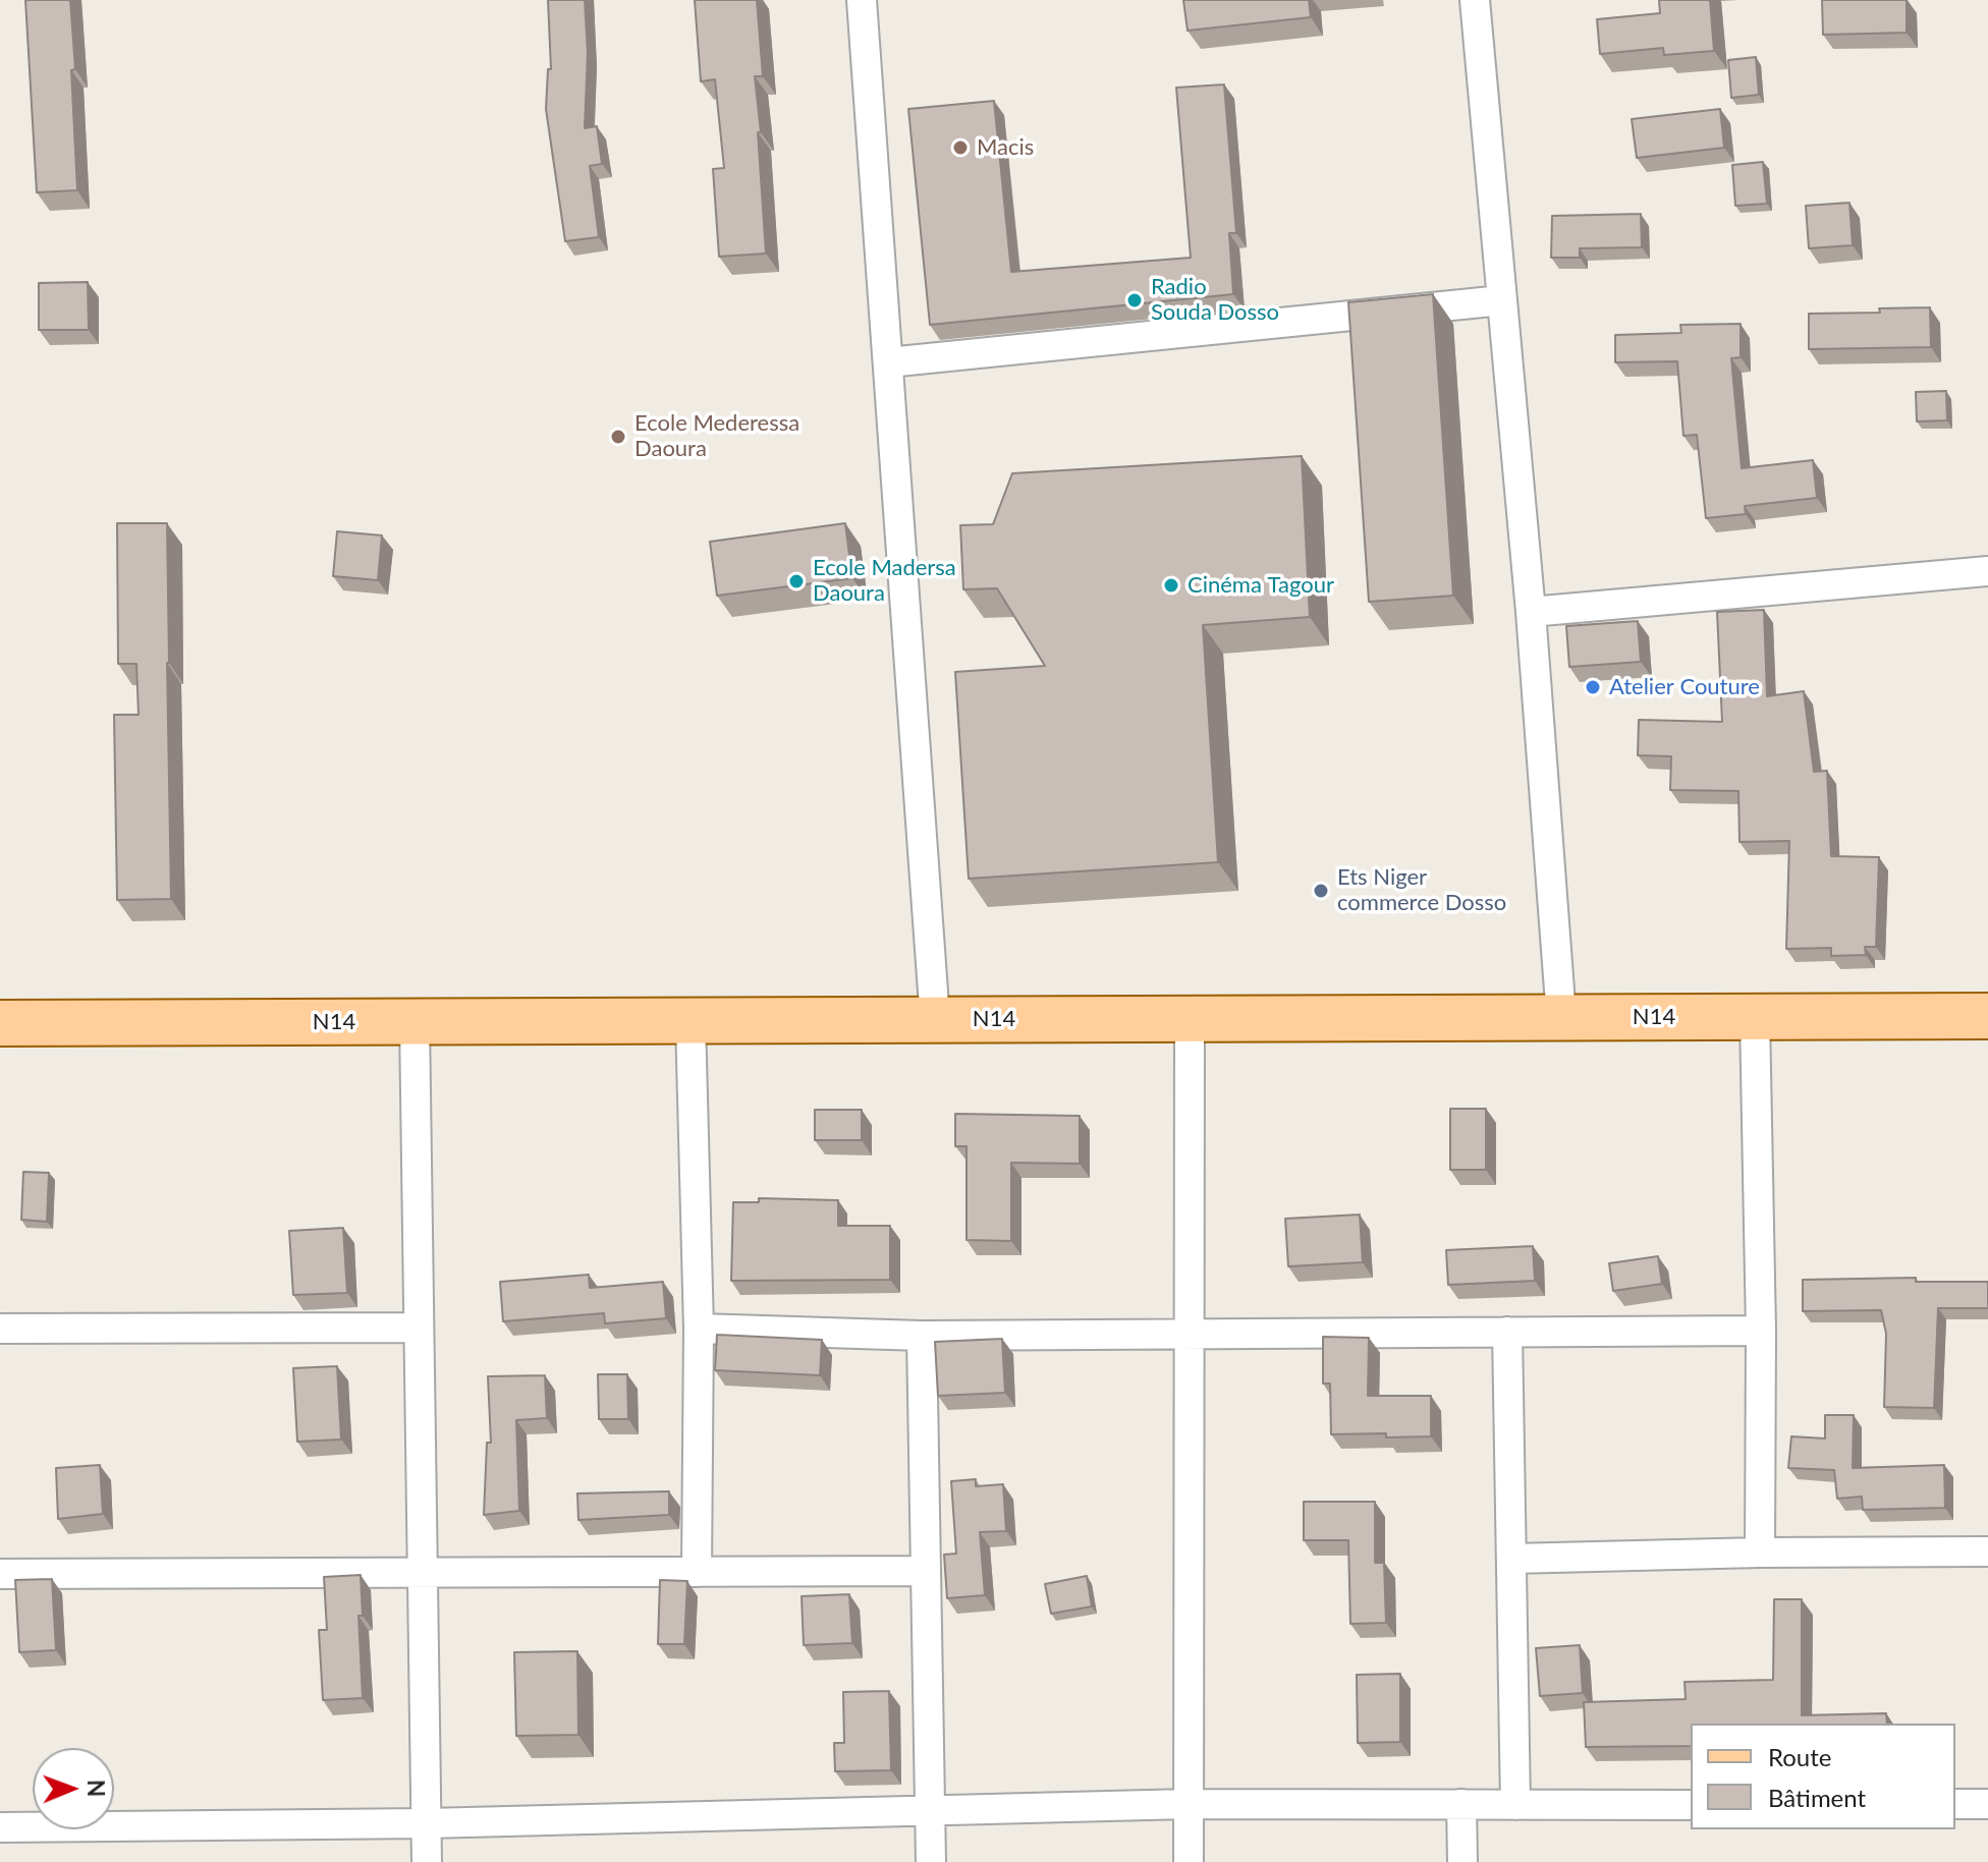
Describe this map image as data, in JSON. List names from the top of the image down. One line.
{"streets":{"main road":["N14"]},"places":["Macis","Radio Souda Dosso","Ecole Mederessa Daoura","Ecole Madersa Daoura","Cinéma Tagour","Atelier Couture","Ets Niger commerce Dosso"],"legend":["Route","Bâtiment"],"north":"right"}
